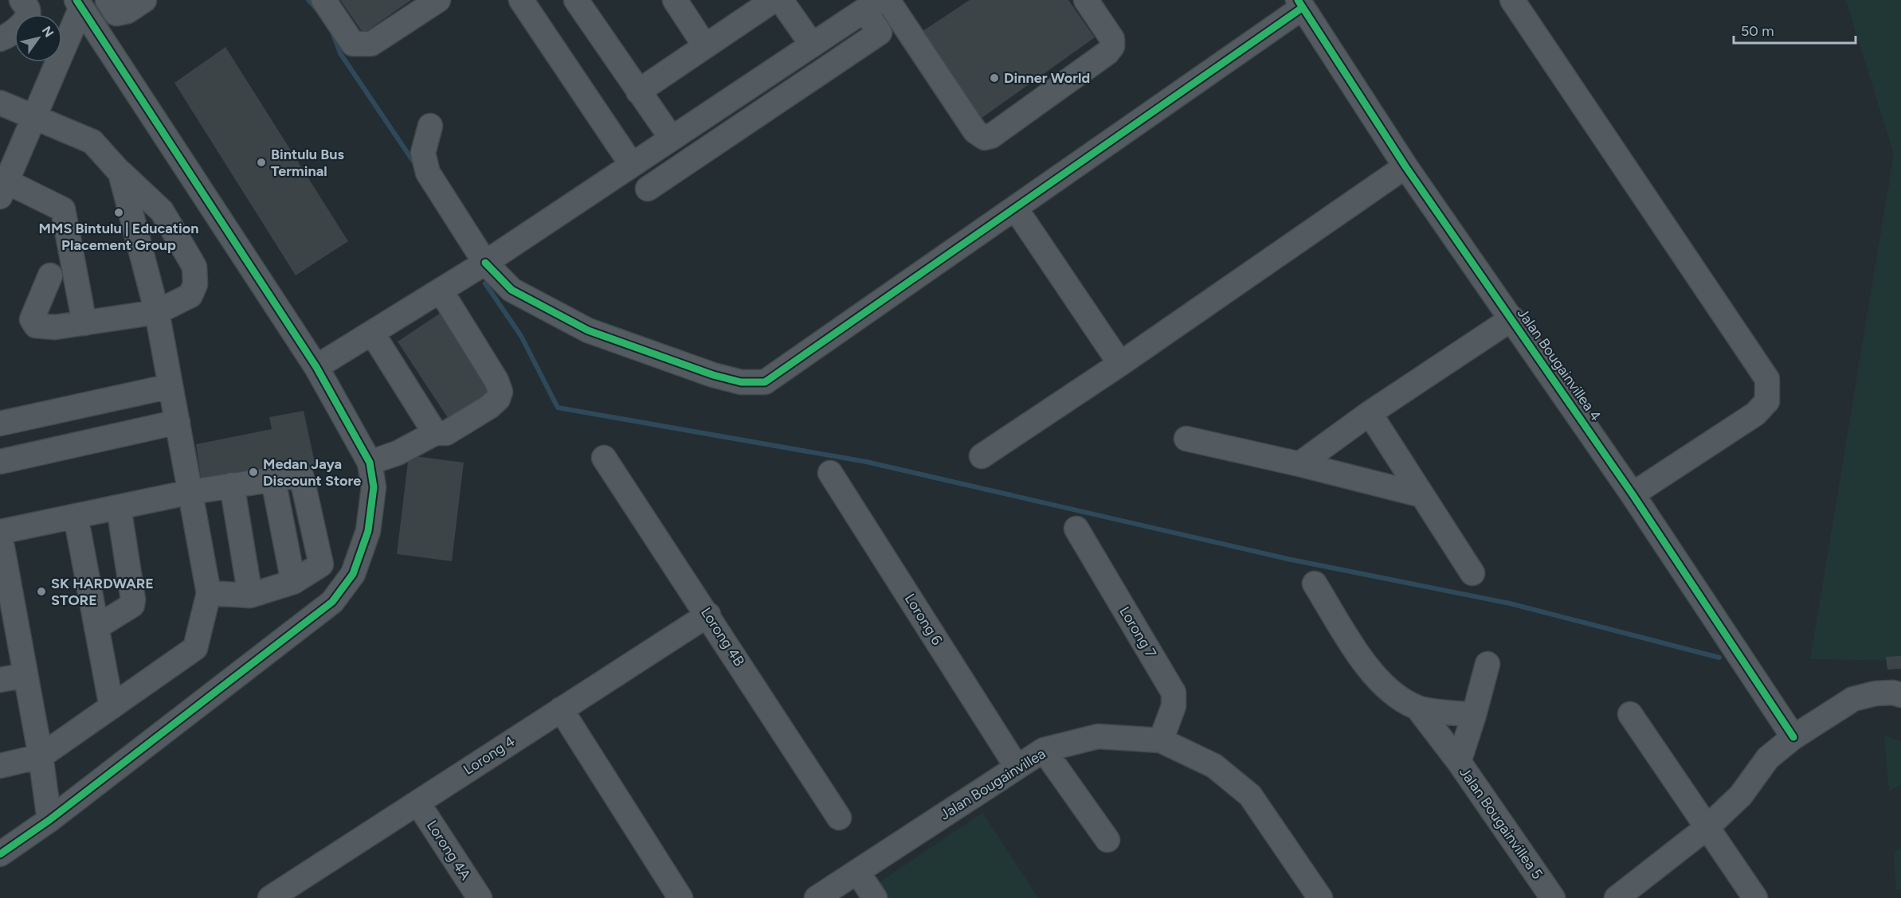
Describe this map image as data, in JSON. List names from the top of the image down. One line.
{"streets":{"street":["Jalan Bougainvillea 4","Lorong 6","Lorong 7","Lorong 4B","Lorong 4","Jalan Bougainvillea","Jalan Bougainvillea 5","Lorong 4A"]},"crossings":[["Lorong 6","Jalan Bougainvillea"],["Lorong 7","Jalan Bougainvillea"],["Lorong 4B","Lorong 4"],["Lorong 4","Lorong 4A"]],"places":["Dinner World","Bintulu Bus Terminal","MMS Bintulu | Education Placement Group","Medan Jaya Discount Store","SK HARDWARE STORE"],"scale_bar":"50 m","north":"top right"}
